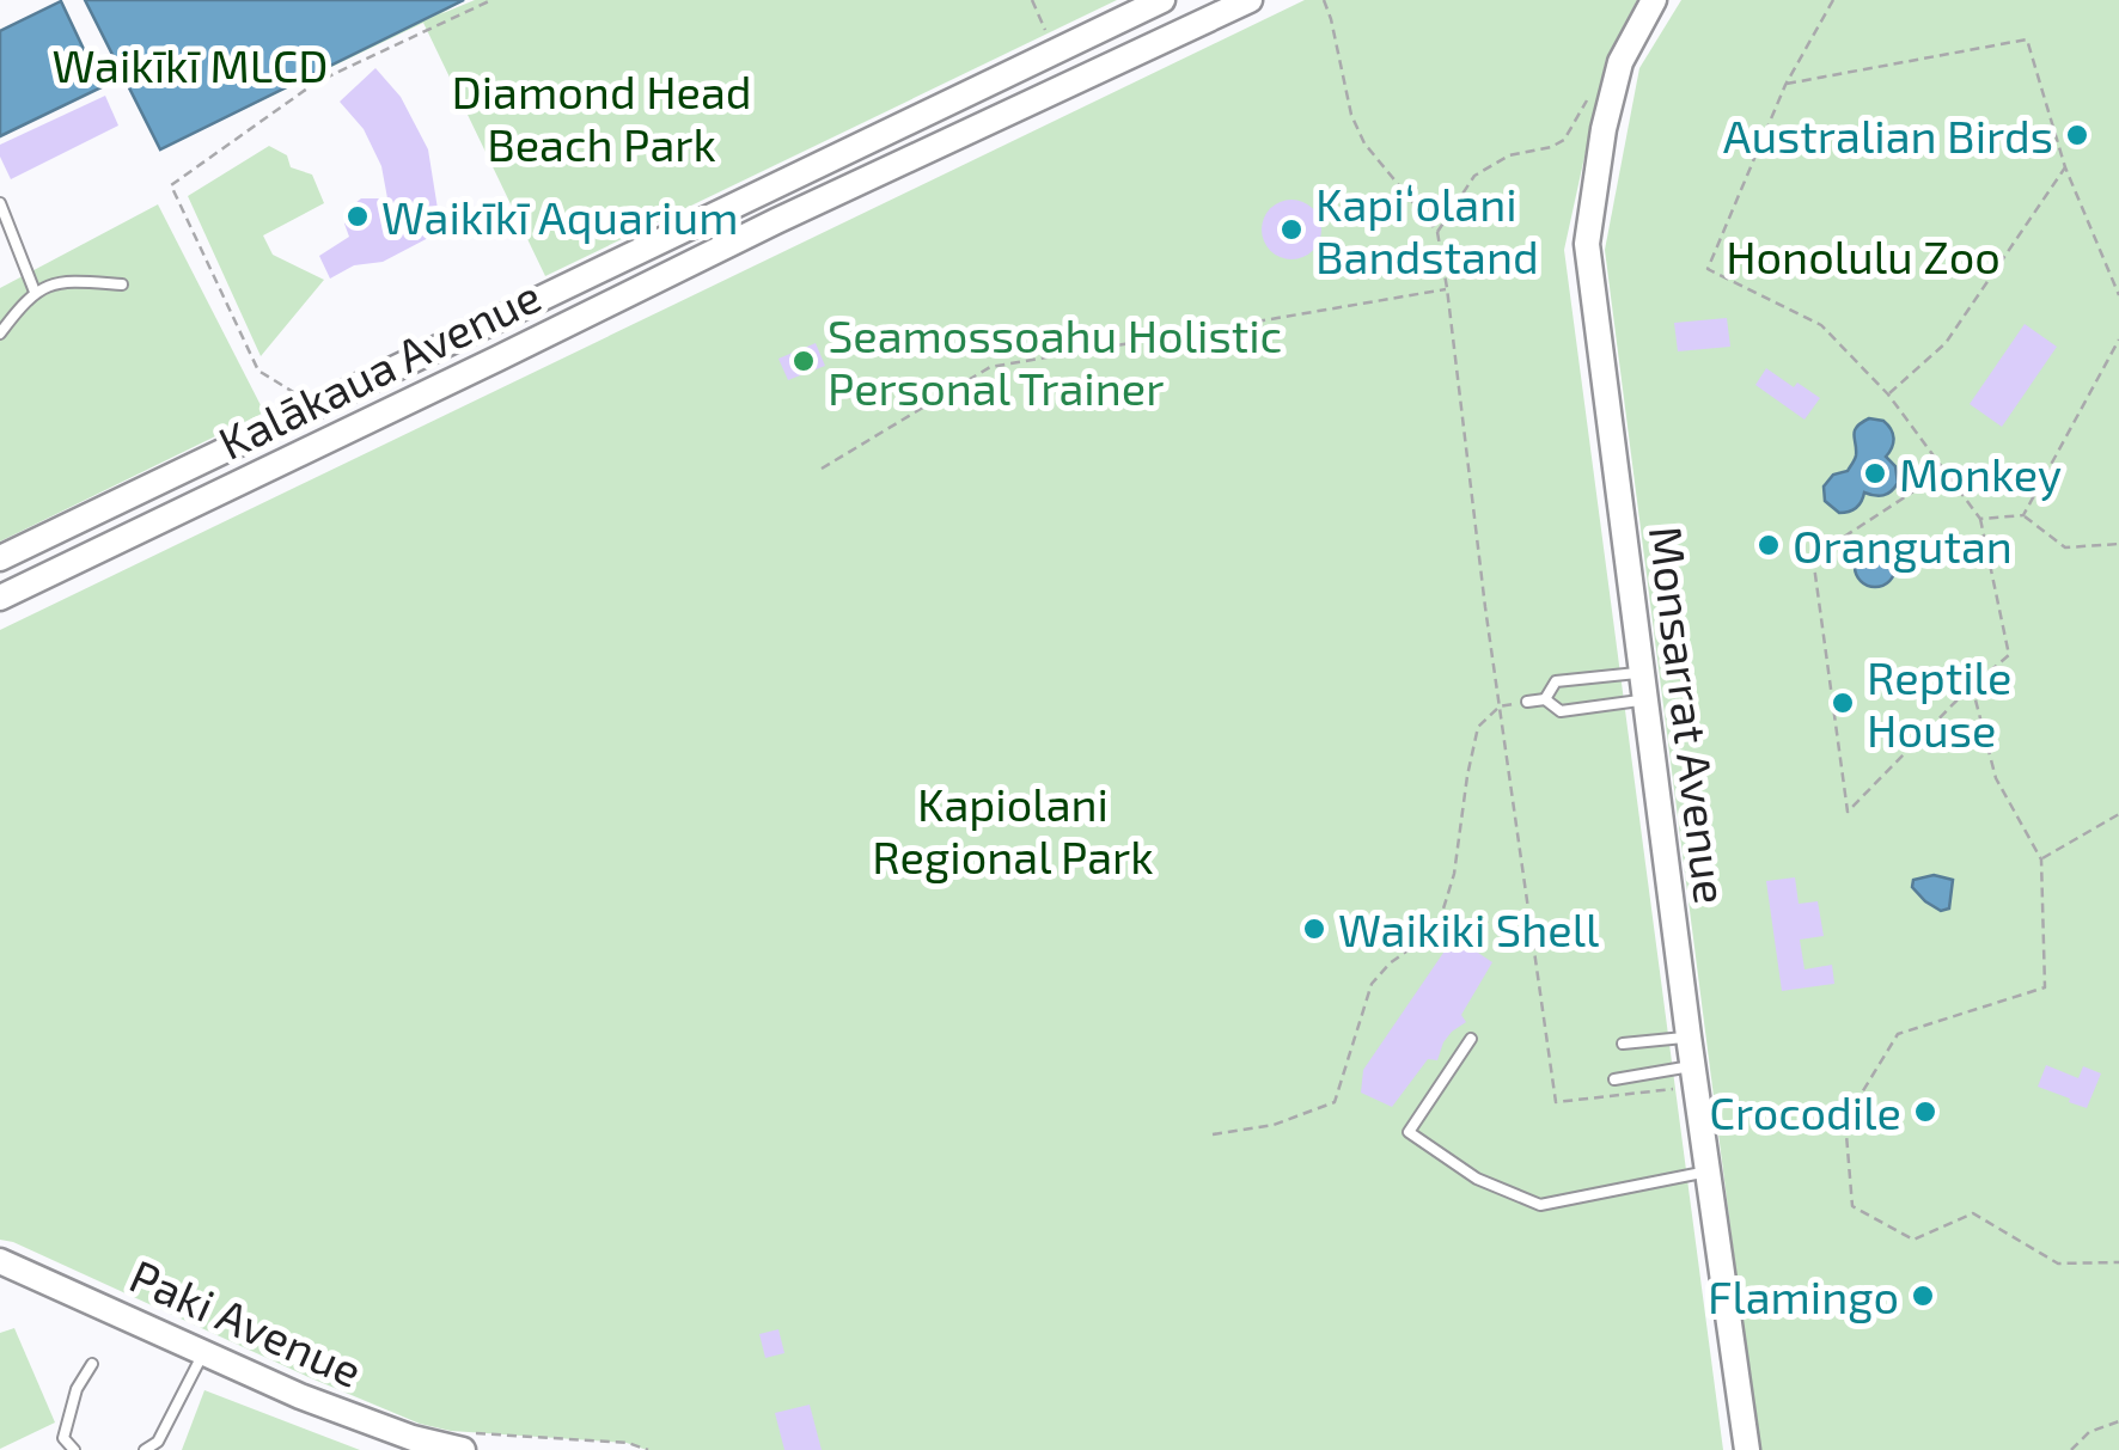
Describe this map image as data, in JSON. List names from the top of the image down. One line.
{"streets":{"street":["Kalākaua Avenue","Monsarrat Avenue","Paki Avenue"]},"parks":["Waikīkī MLCD","Diamond Head Beach Park","Honolulu Zoo","Kapiolani Regional Park"],"places":["Australian Birds","Waikīkī Aquarium","Kapiʻolani Bandstand","Seamossoahu Holistic Personal Trainer","Monkey","Orangutan","Reptile House","Waikiki Shell","Crocodile","Flamingo"]}
